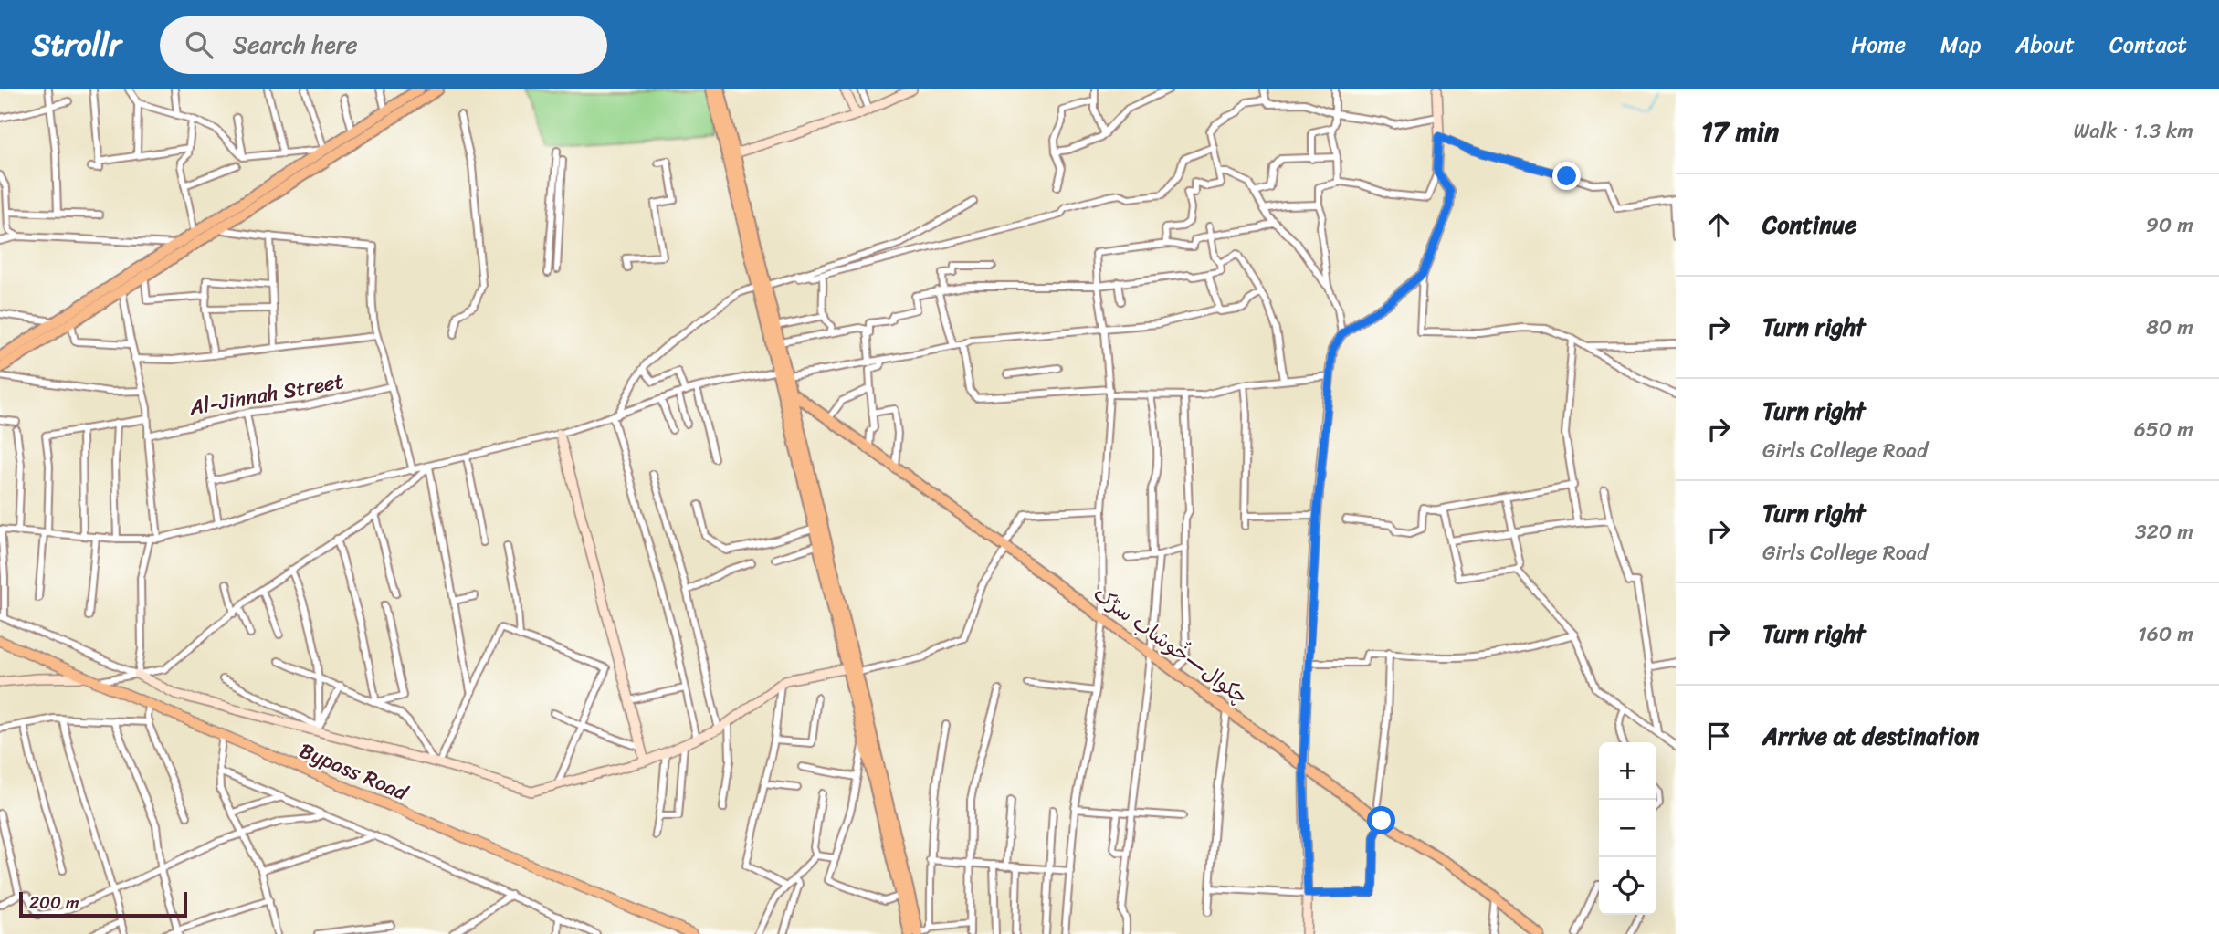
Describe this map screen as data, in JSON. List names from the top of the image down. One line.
{"streets":{"highway":["چکوال—خُوشاب سڑک"],"main road":["Bypass Road"],"street":["Al-Jinnah Street"]},"scale_bar":"200 m","page":{"header":"Strollr","search":"Search here","nav":["Home","Map","About","Contact"],"heading":["17 min","Walk · 1.3 km"],"list":[["Continue","90 m"],["Turn right","80 m"],["Turn right","Girls College Road","650 m"],["Turn right","Girls College Road","320 m"],["Turn right","160 m"],"Arrive at destination"],"map_buttons":["+","−"],"scale":"200 m"}}
